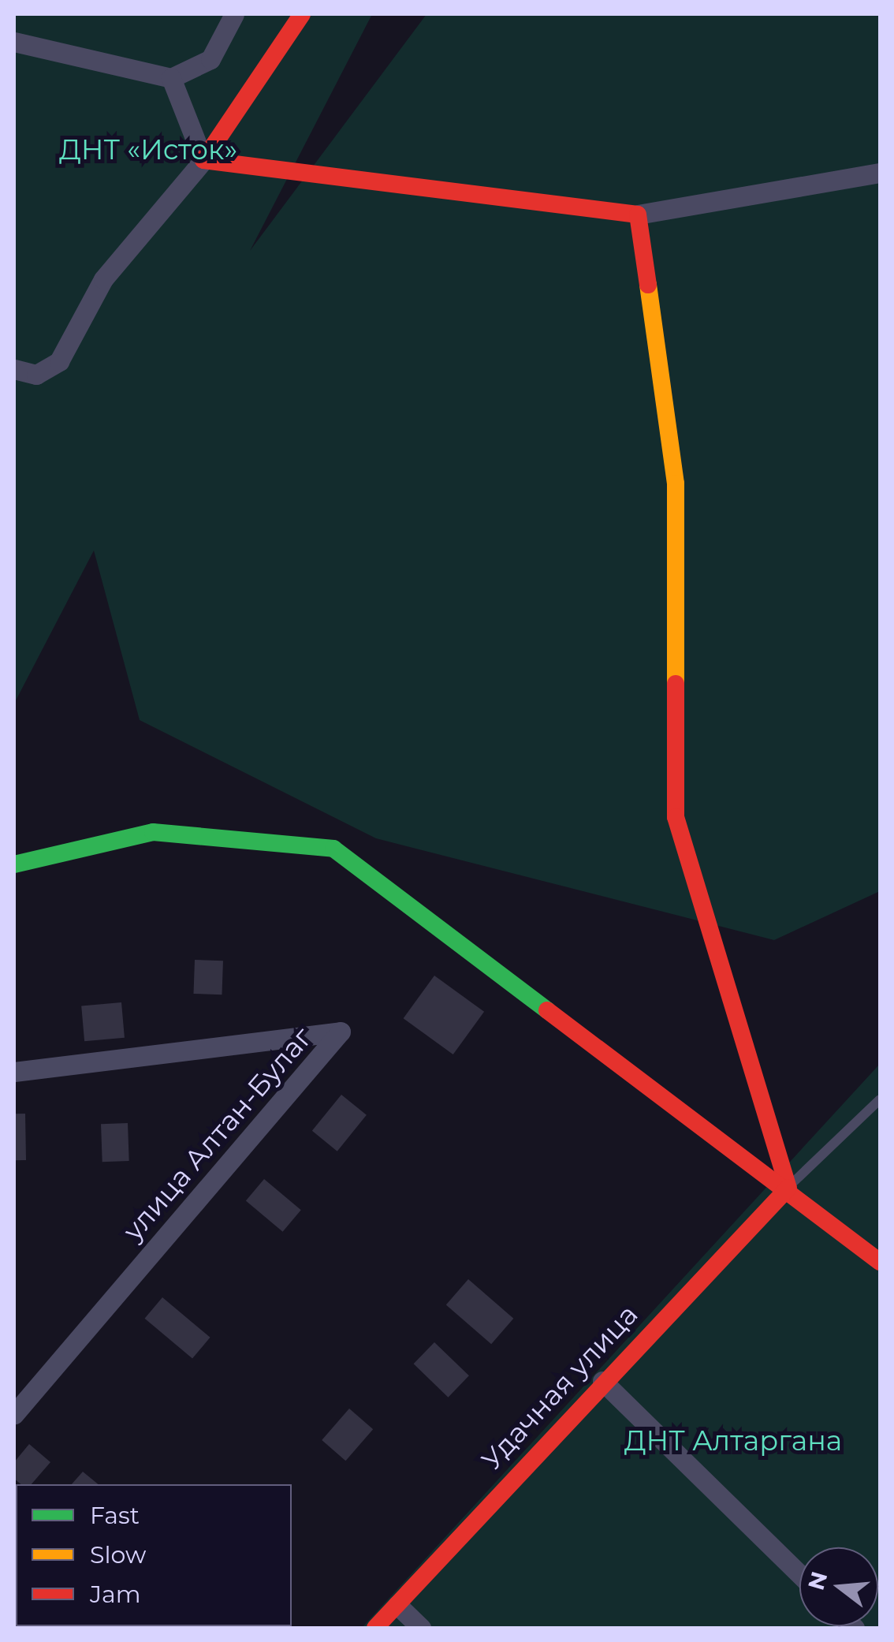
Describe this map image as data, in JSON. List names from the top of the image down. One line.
{"streets":{"street":["улица Алтан-Булаг","Удачная улица"]},"parks":["ДНТ «Исток»","ДНТ Алтаргана"],"legend":["Fast","Slow","Jam"],"north":"left"}
